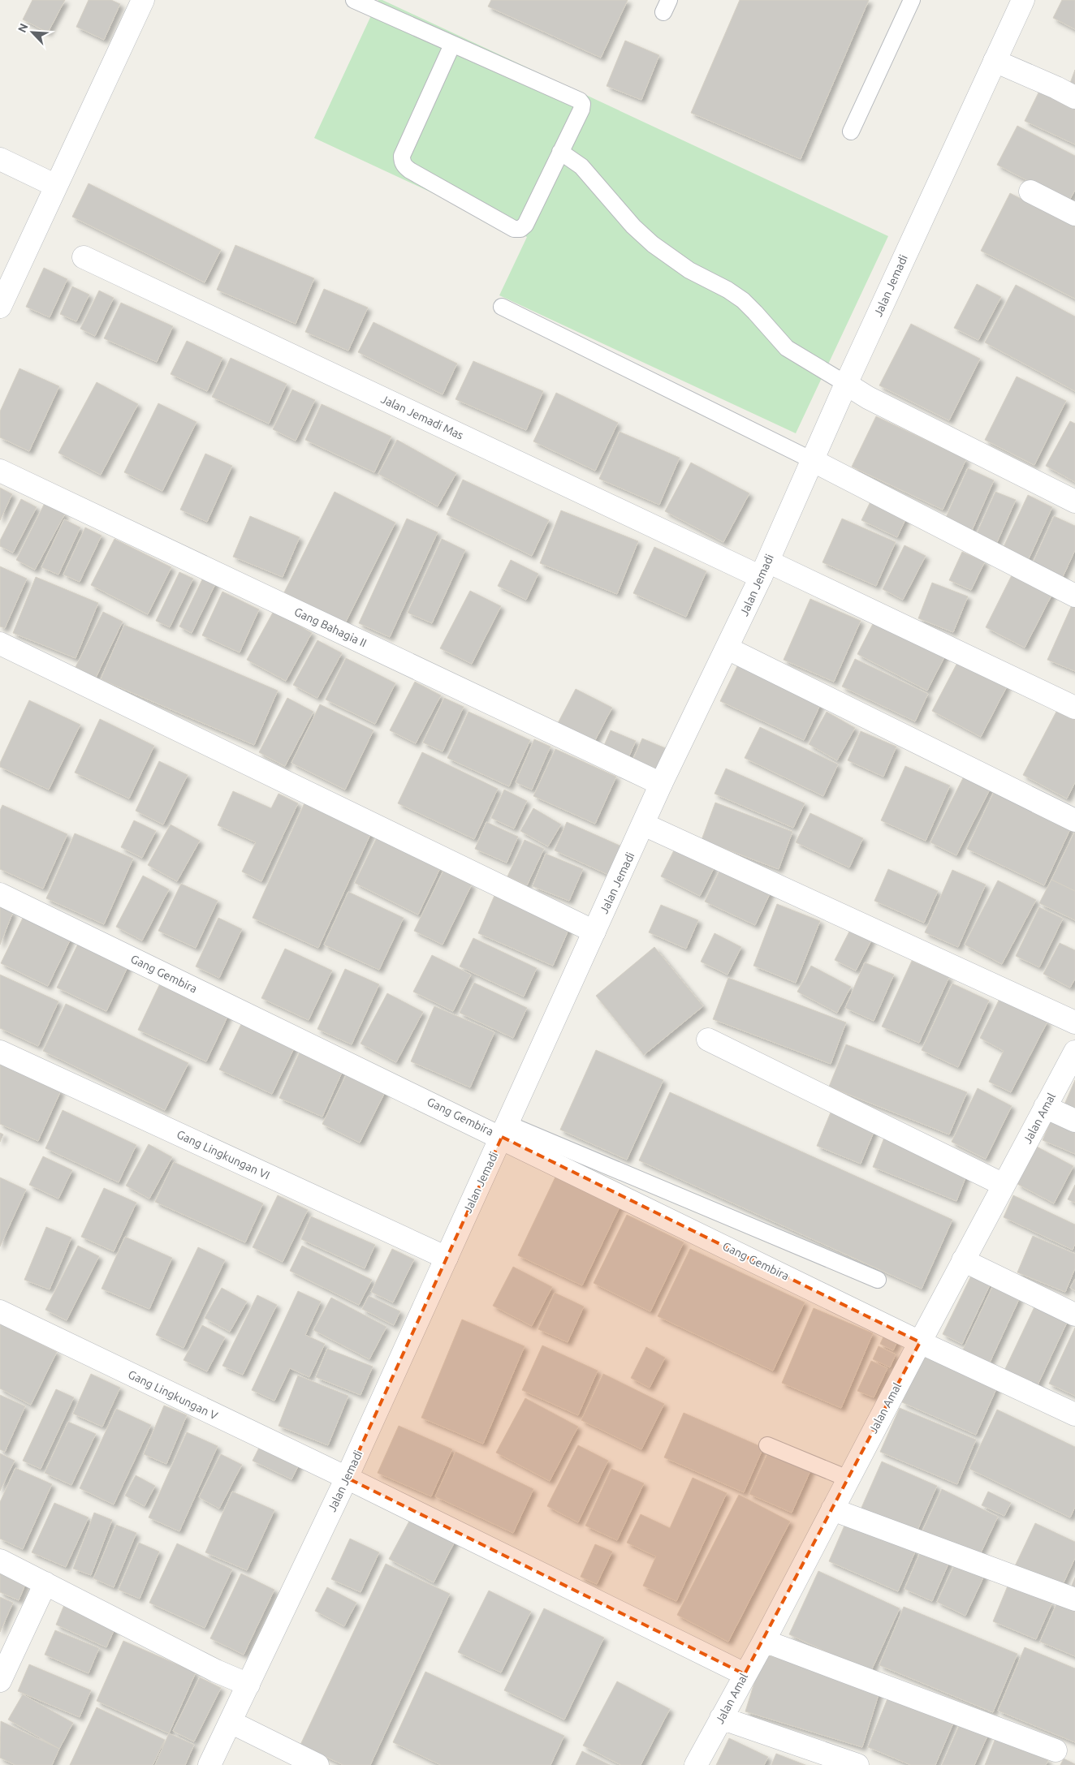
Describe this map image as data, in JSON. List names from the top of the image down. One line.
{"streets":{"street":["Jalan Jemadi","Jalan Jemadi Mas","Gang Bahagia II","Gang Gembira","Jalan Amal","Gang Lingkungan VI","Gang Lingkungan V"]},"crossings":[["Jalan Jemadi","Jalan Jemadi Mas"],["Jalan Jemadi","Gang Bahagia II"],["Jalan Jemadi","Gang Gembira"],["Jalan Jemadi","Gang Lingkungan VI"],["Jalan Jemadi","Gang Lingkungan V"],["Gang Gembira","Jalan Amal"],["Jalan Amal","Gang Lingkungan V"]],"north":"top left"}
